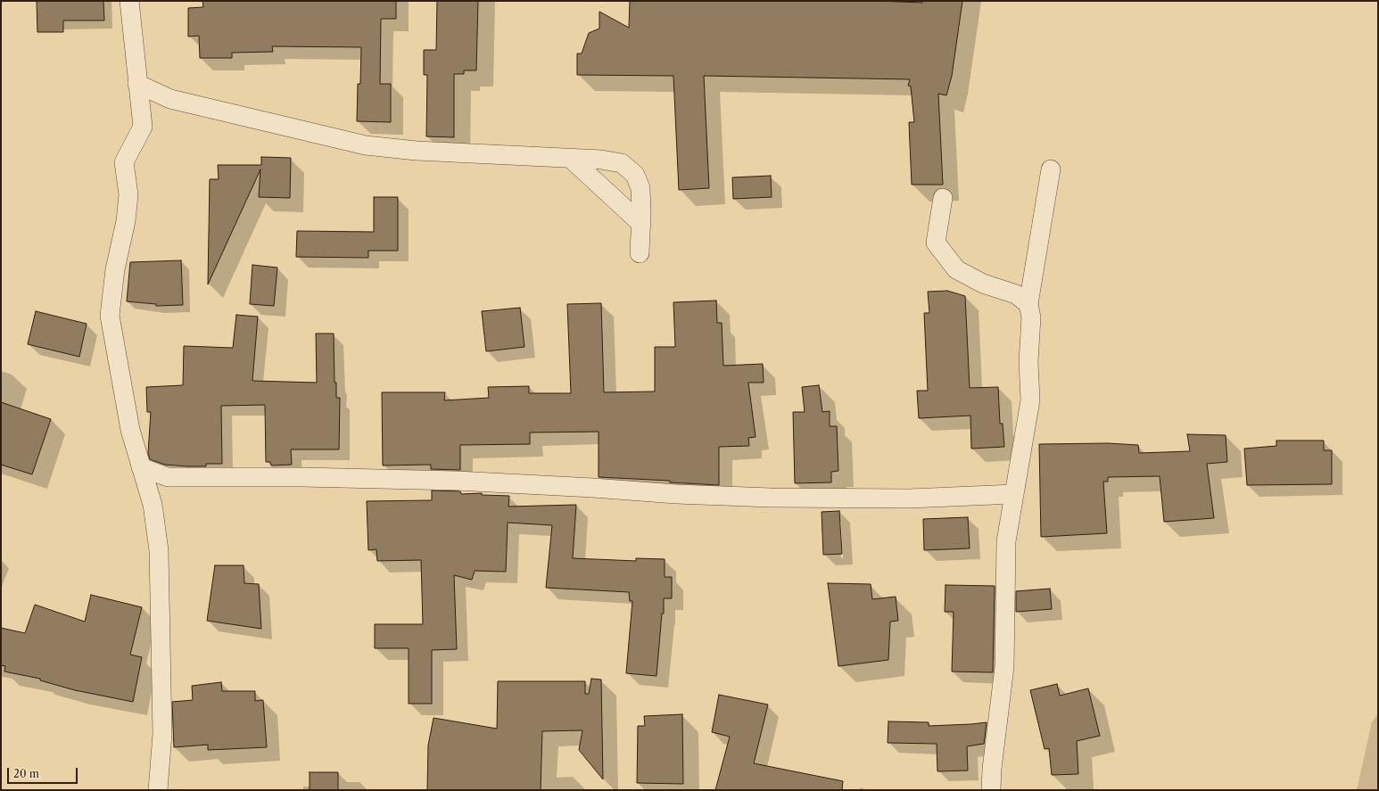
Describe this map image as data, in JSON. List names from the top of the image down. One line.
{"scale_bar":"20 m"}
